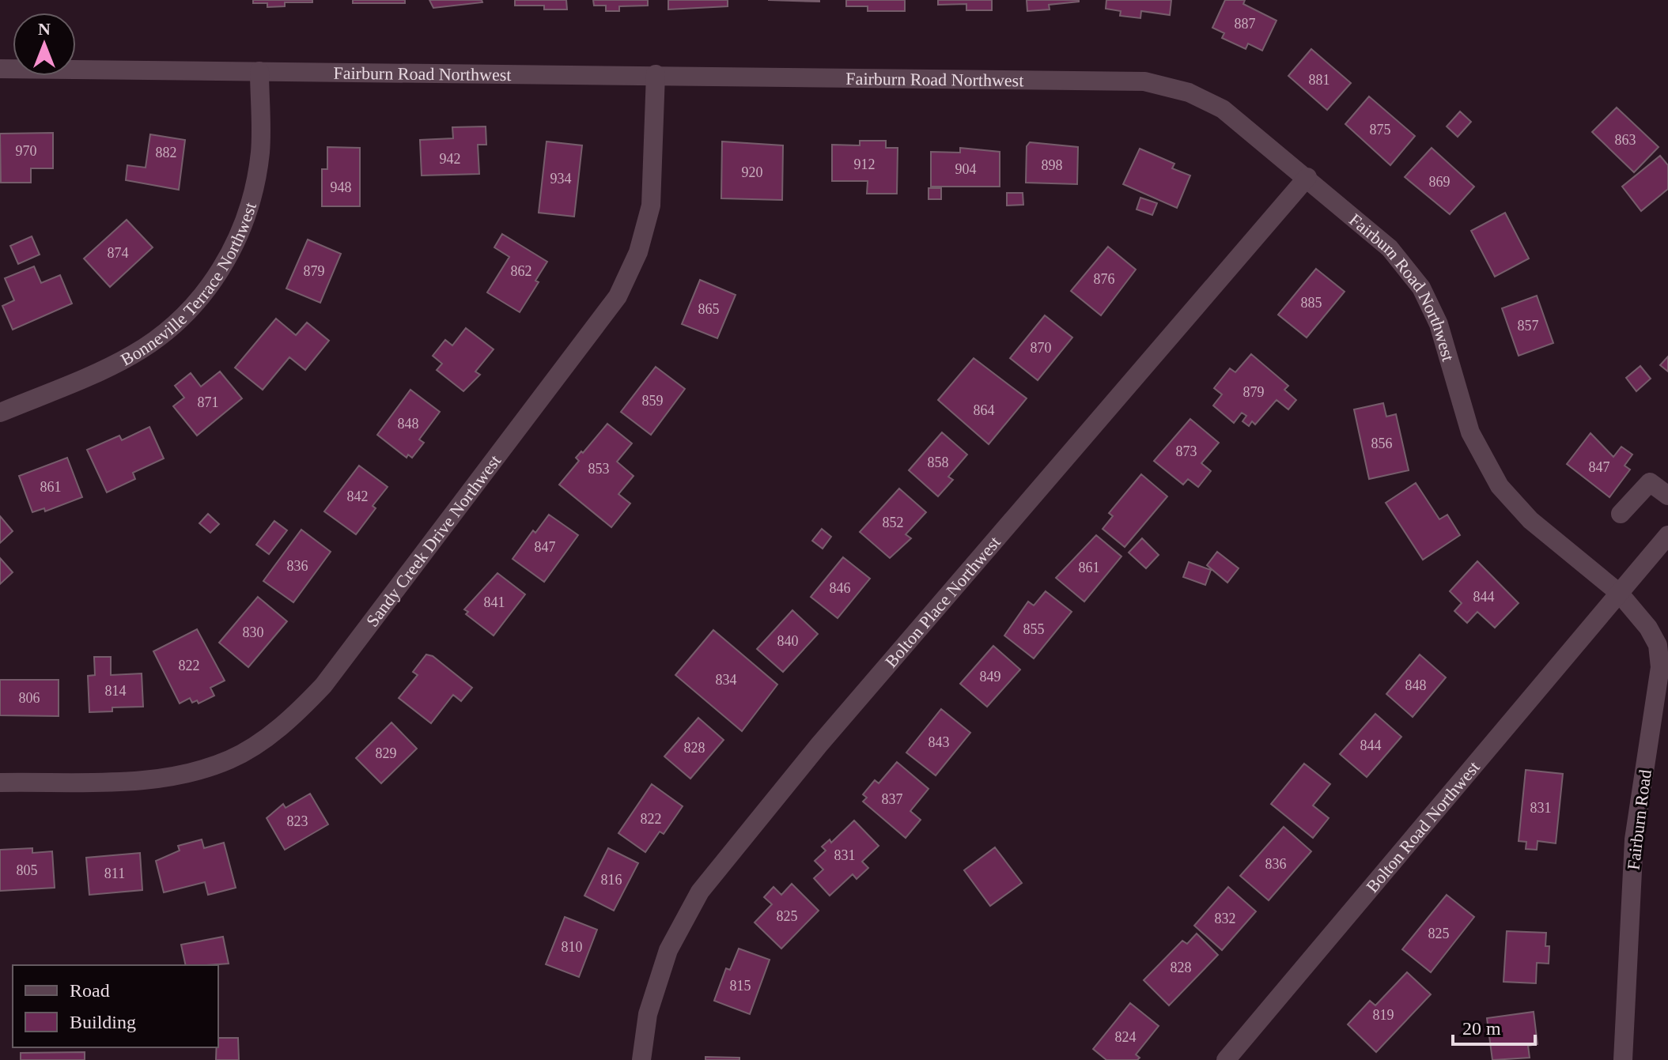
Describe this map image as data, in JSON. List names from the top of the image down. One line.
{"streets":{"street":["Fairburn Road Northwest","Bonneville Terrace Northwest","Sandy Creek Drive Northwest","Bolton Place Northwest","Fairburn Road","Bolton Road Northwest"]},"crossings":[["Fairburn Road Northwest","Bonneville Terrace Northwest"],["Fairburn Road Northwest","Sandy Creek Drive Northwest"],["Fairburn Road Northwest","Bolton Place Northwest"],["Fairburn Road Northwest","Fairburn Road"],["Fairburn Road Northwest","Bolton Road Northwest"],["Fairburn Road","Bolton Road Northwest"]],"house_numbers":["887","881","875","863","970","882","942","912","898","904","920","934","869","948","874","879","862","876","885","865","857","870","879","859","871","864","848","856","873","858","847","853","861","842","852","847","836","861","846","844","841","855","830","840","822","849","834","848","814","806","843","844","828","829","837","831","822","823","831","836","805","811","816","825","832","825","810","828","815","819","824"],"legend":["Road","Building"],"scale_bar":"20 m","north":"top"}
